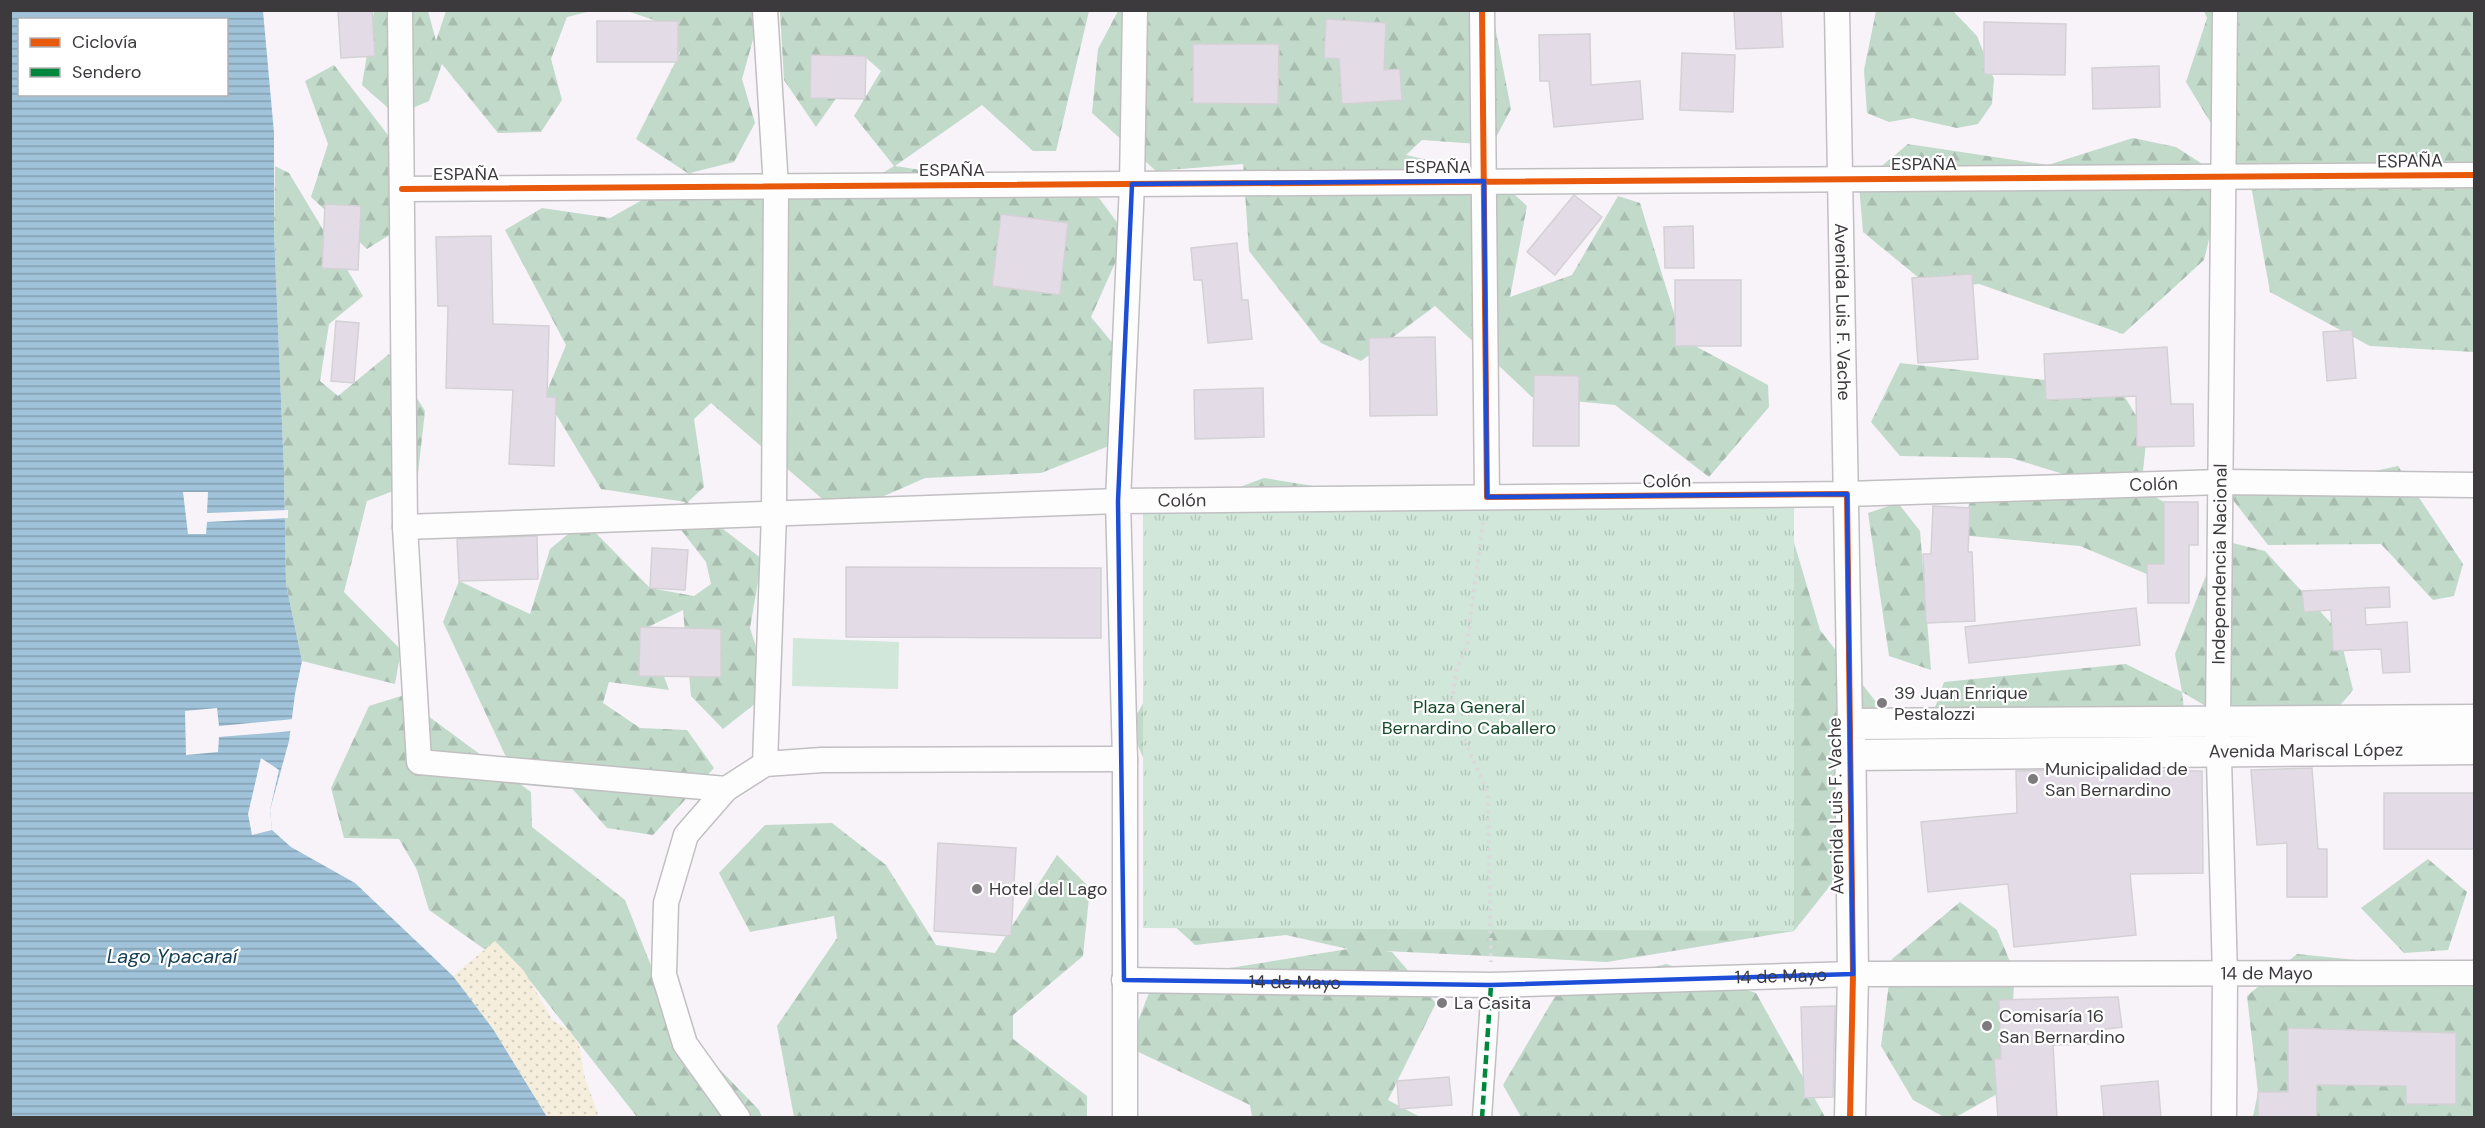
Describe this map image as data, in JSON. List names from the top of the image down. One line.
{"streets":{"street":["ESPAÑA","Avenida Luis F. Vache","Colón","Independencia Nacional","Avenida Mariscal López","14 de Mayo"]},"crossings":[["ESPAÑA","Avenida Luis F. Vache"],["ESPAÑA","Independencia Nacional"],["Avenida Luis F. Vache","Colón"],["Avenida Luis F. Vache","Avenida Mariscal López"],["Avenida Luis F. Vache","14 de Mayo"],["Colón","Independencia Nacional"],["Independencia Nacional","Avenida Mariscal López"],["Independencia Nacional","14 de Mayo"]],"water":["Lago Ypacaraí"],"parks":["Plaza General Bernardino Caballero"],"places":["39 Juan Enrique Pestalozzi","Municipalidad de San Bernardino","Hotel del Lago","La Casita","Comisaría 16 San Bernardino"],"legend":["Ciclovía","Sendero"]}
